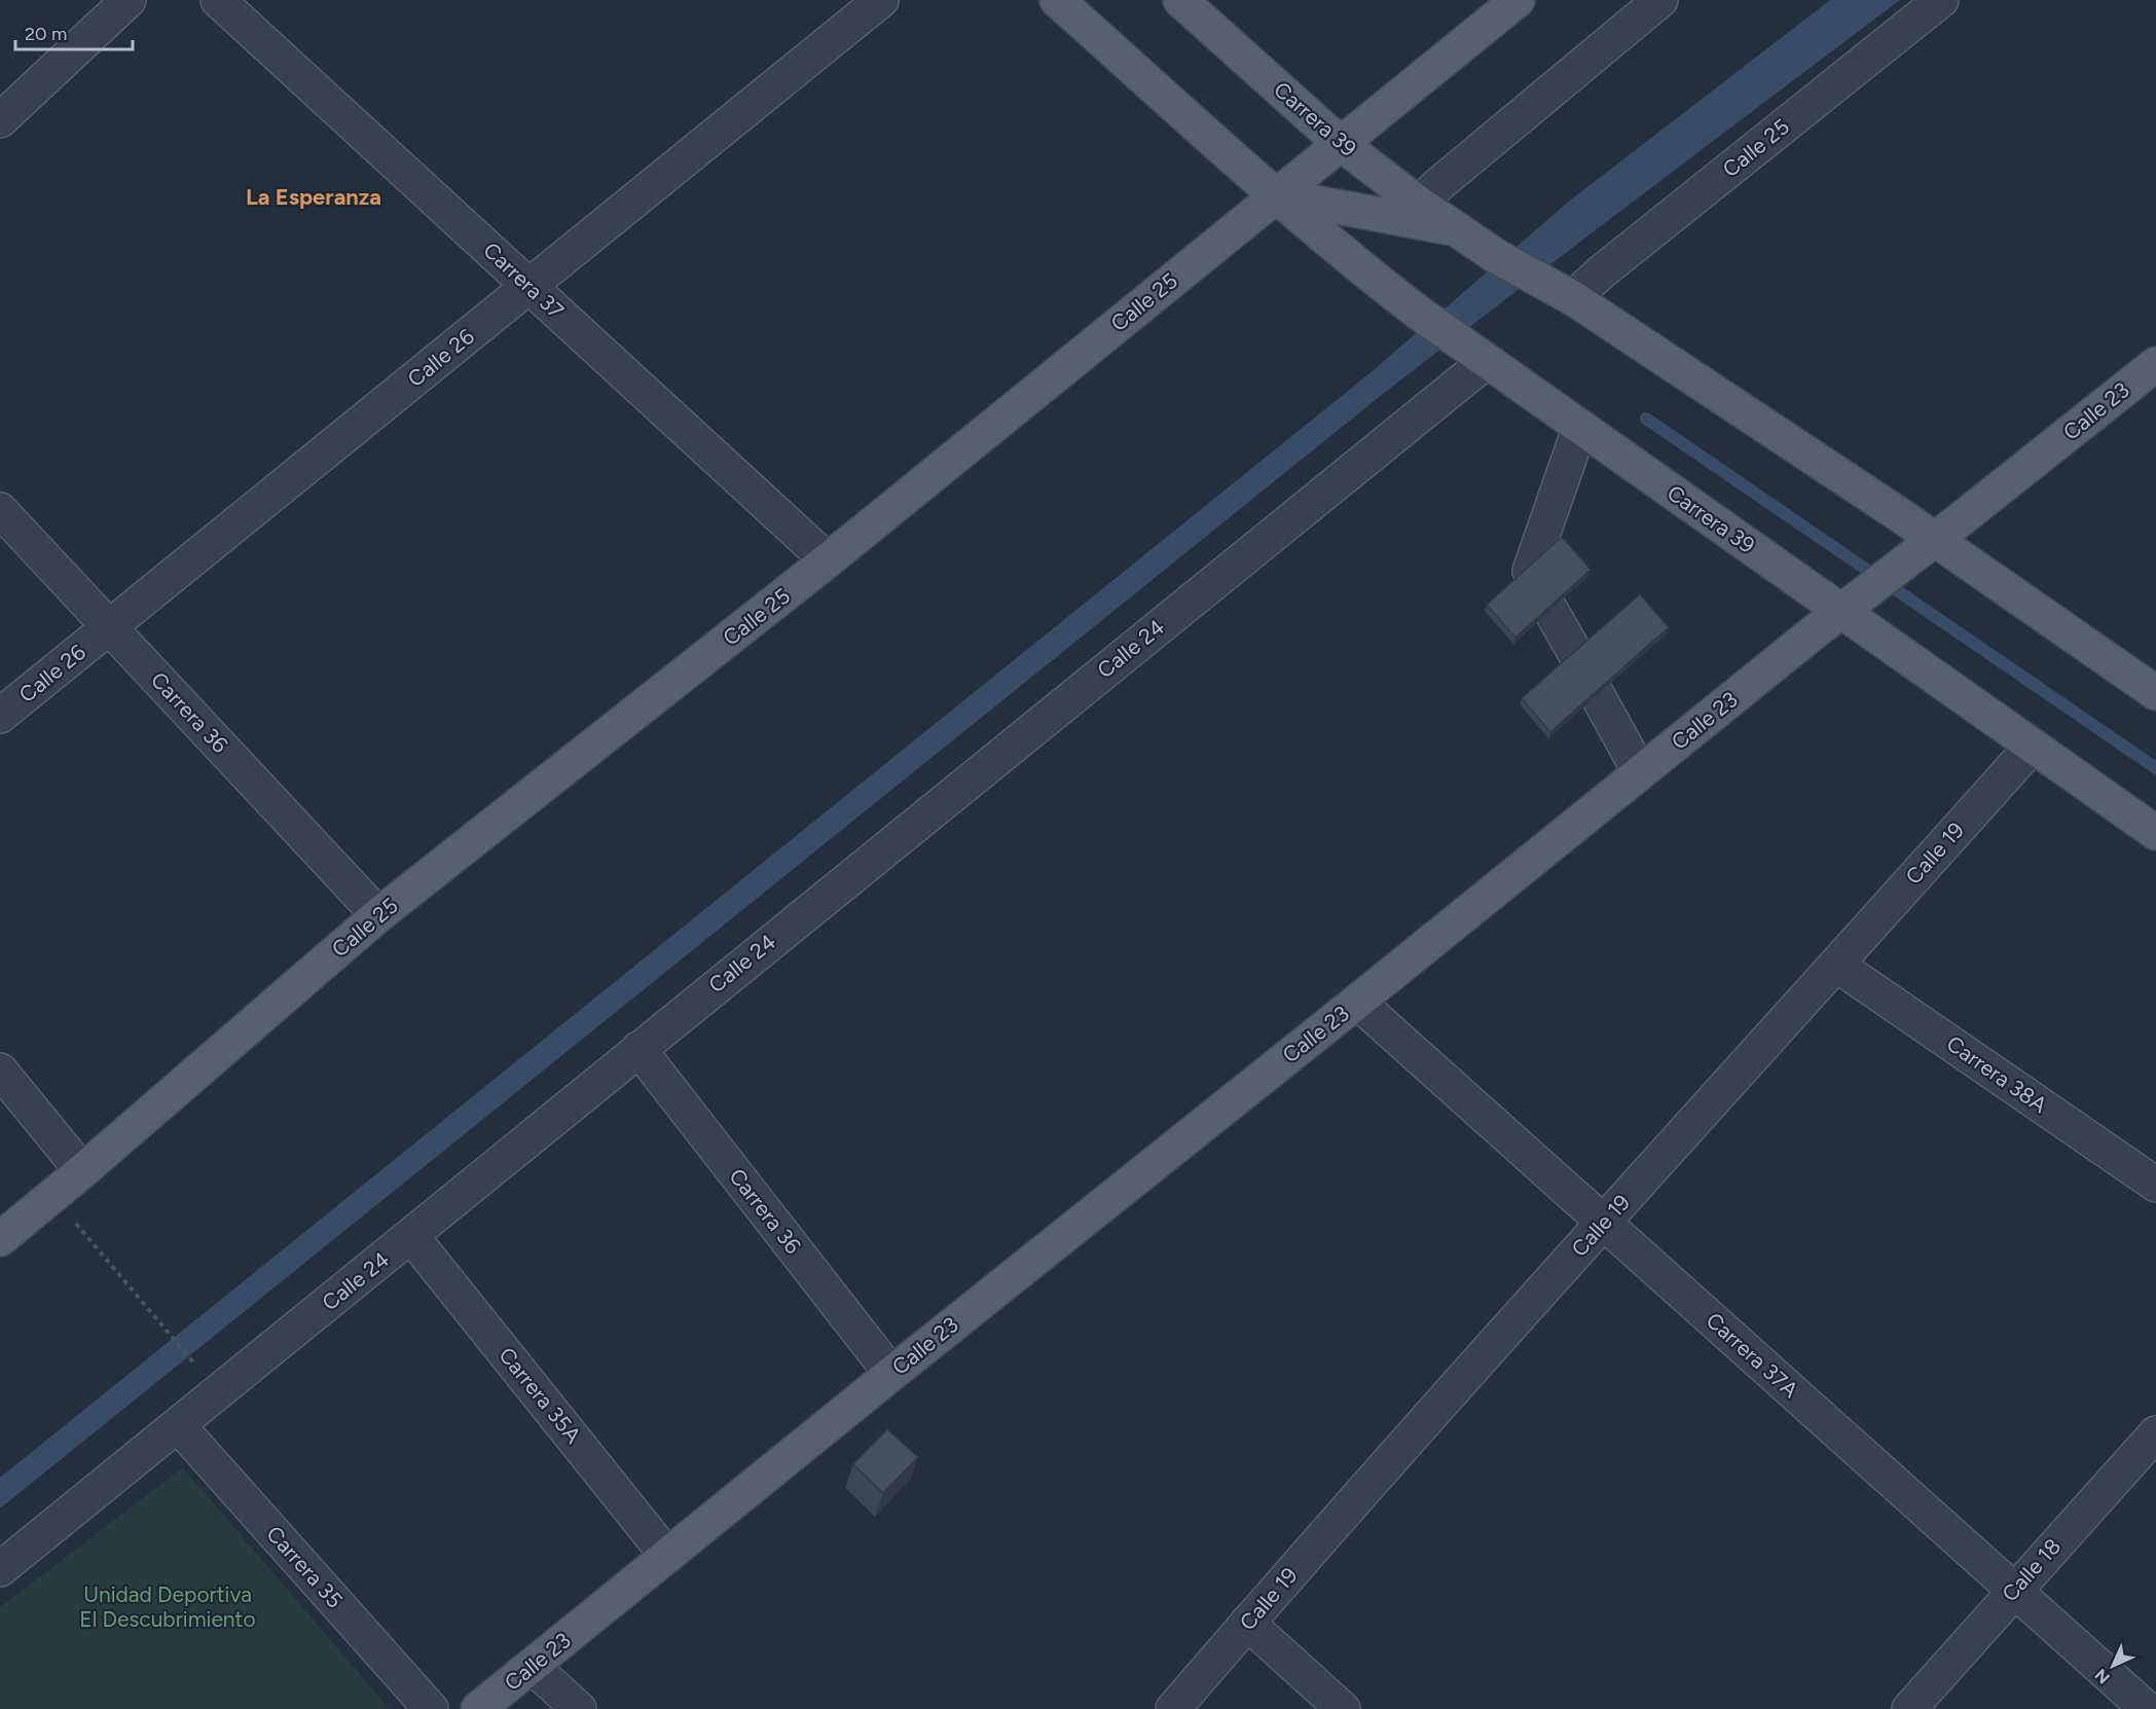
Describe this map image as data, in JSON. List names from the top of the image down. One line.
{"streets":{"main road":["Carrera 39","Calle 25","Calle 23"],"street":["Carrera 37","Calle 26","Calle 24","Carrera 36","Calle 19","Carrera 38A","Carrera 37A","Carrera 35A","Carrera 35","Calle 18"]},"crossings":[["Carrera 39","Calle 25"],["Carrera 39","Calle 23"],["Carrera 39","Calle 24"],["Carrera 39","Calle 19"],["Calle 25","Carrera 37"],["Calle 25","Carrera 36"],["Carrera 37","Calle 26"],["Calle 26","Carrera 36"],["Calle 23","Carrera 36"],["Calle 23","Carrera 37A"],["Calle 23","Carrera 35A"],["Calle 24","Carrera 36"],["Calle 24","Carrera 35A"],["Calle 24","Carrera 35"],["Calle 19","Carrera 38A"],["Calle 19","Carrera 37A"],["Carrera 37A","Calle 18"]],"districts":["La Esperanza"],"parks":["Unidad Deportiva El Descubrimiento"],"scale_bar":"20 m","north":"bottom left"}
